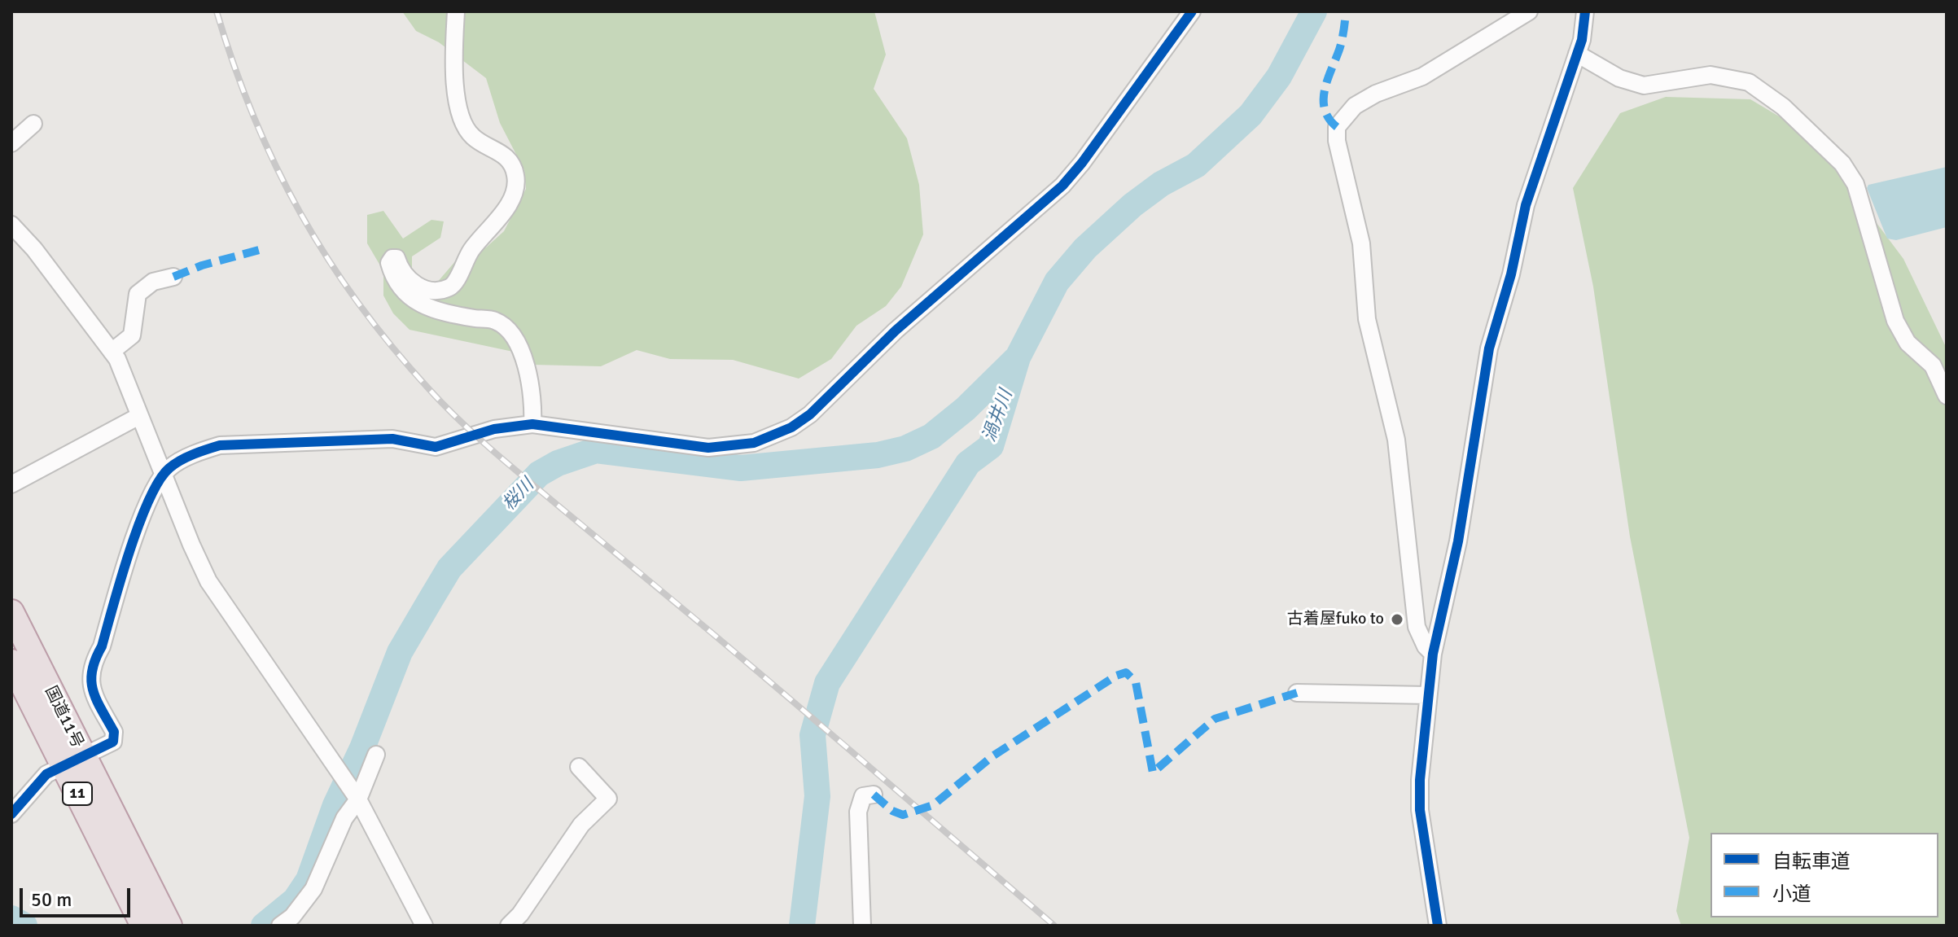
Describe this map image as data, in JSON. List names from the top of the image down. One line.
{"streets":{"highway":["国道11号","11"]},"water":["渦井川","桜川"],"places":["古着屋fuko to"],"legend":["自転車道","小道"],"scale_bar":"50 m"}
